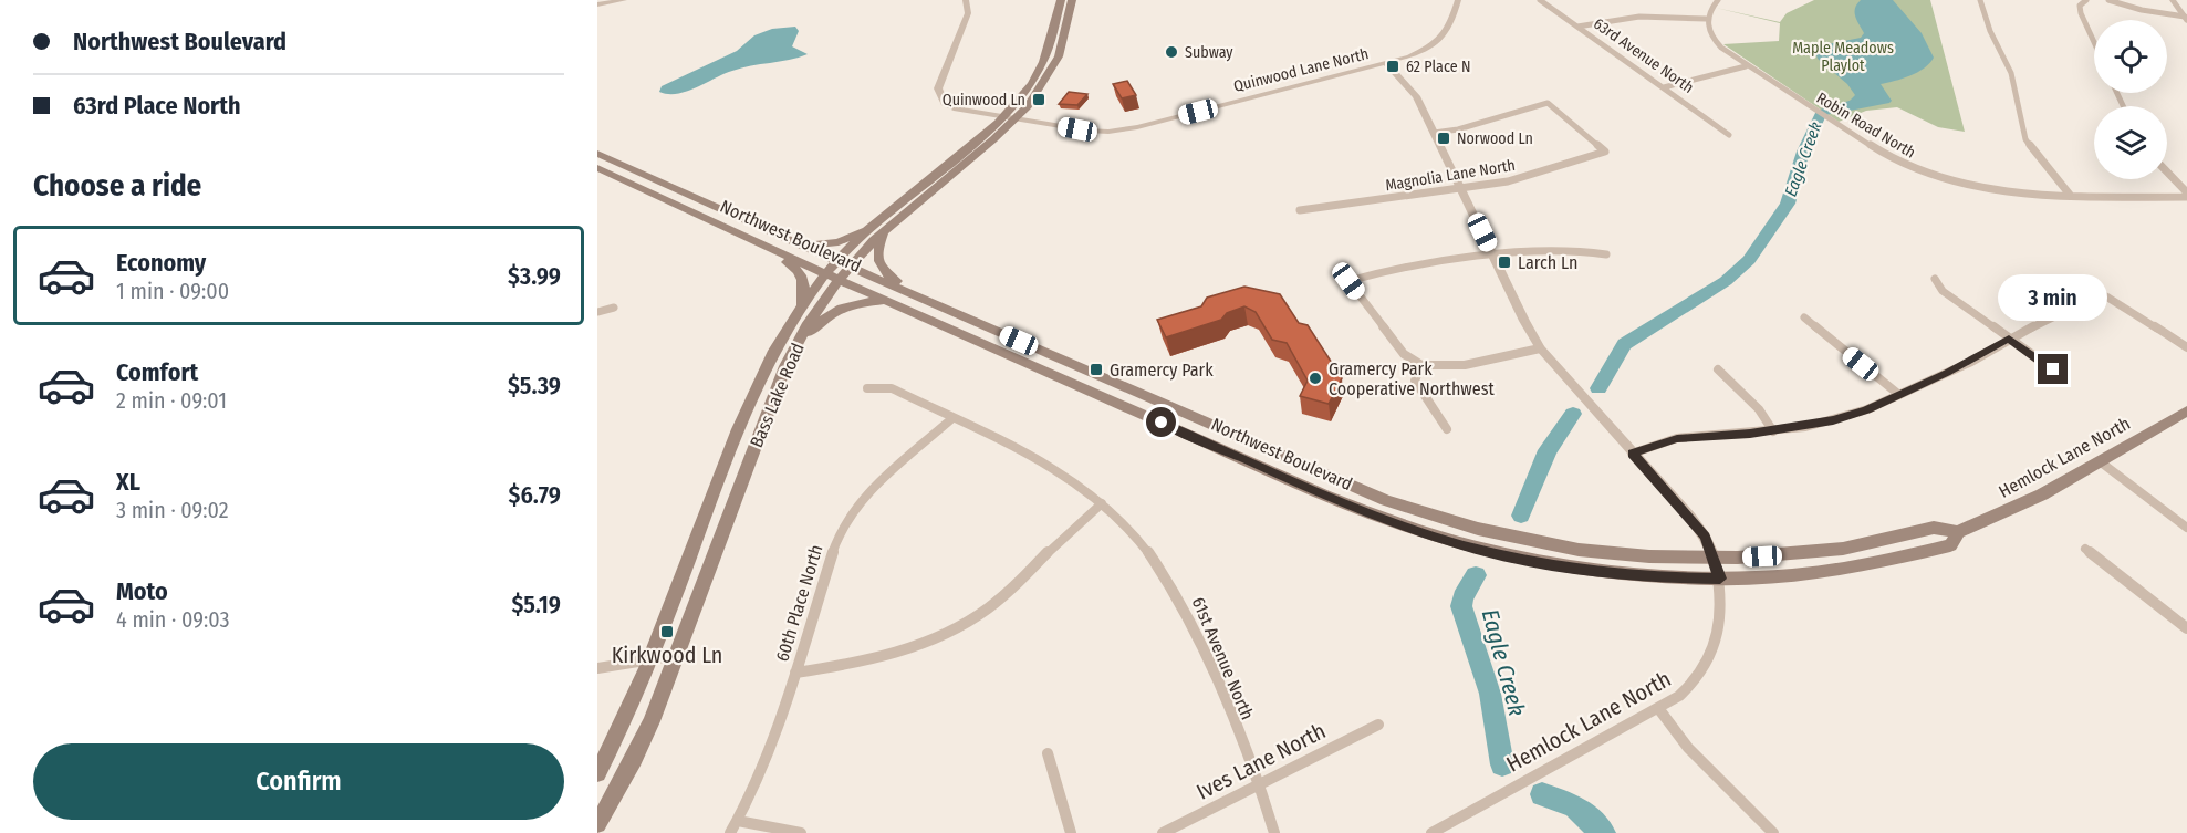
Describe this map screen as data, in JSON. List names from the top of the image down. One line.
{"streets":{"main road":["Northwest Boulevard","Bass Lake Road","Hemlock Lane North"],"street":["63rd Avenue North","Quinwood Lane North","Robin Road North","Magnolia Lane North","60th Place North","61st Avenue North","Ives Lane North"]},"crossings":[["Quinwood Lane North","Bass Lake Road"],["Northwest Boulevard","Bass Lake Road"],["Northwest Boulevard","Hemlock Lane North"],["60th Place North","61st Avenue North"],["61st Avenue North","Ives Lane North"]],"water":["Eagle Creek"],"parks":["Maple Meadows Playlot"],"places":{"other":["Subway","Gramercy Park Cooperative Northwest"],"transit":["62 Place N","Quinwood Ln","Norwood Ln","Larch Ln","Gramercy Park","Kirkwood Ln"]},"page":{"banner":["Northwest Boulevard","63rd Place North"],"heading":"Choose a ride","list":[{"name":"Economy","note":"1 min · 09:00","value":"$3.99"},{"name":"Comfort","note":"2 min · 09:01","value":"$5.39"},{"name":"XL","note":"3 min · 09:02","value":"$6.79"},{"name":"Moto","note":"4 min · 09:03","value":"$5.19"}],"bubble":"3 min","buttons":"Confirm"}}
